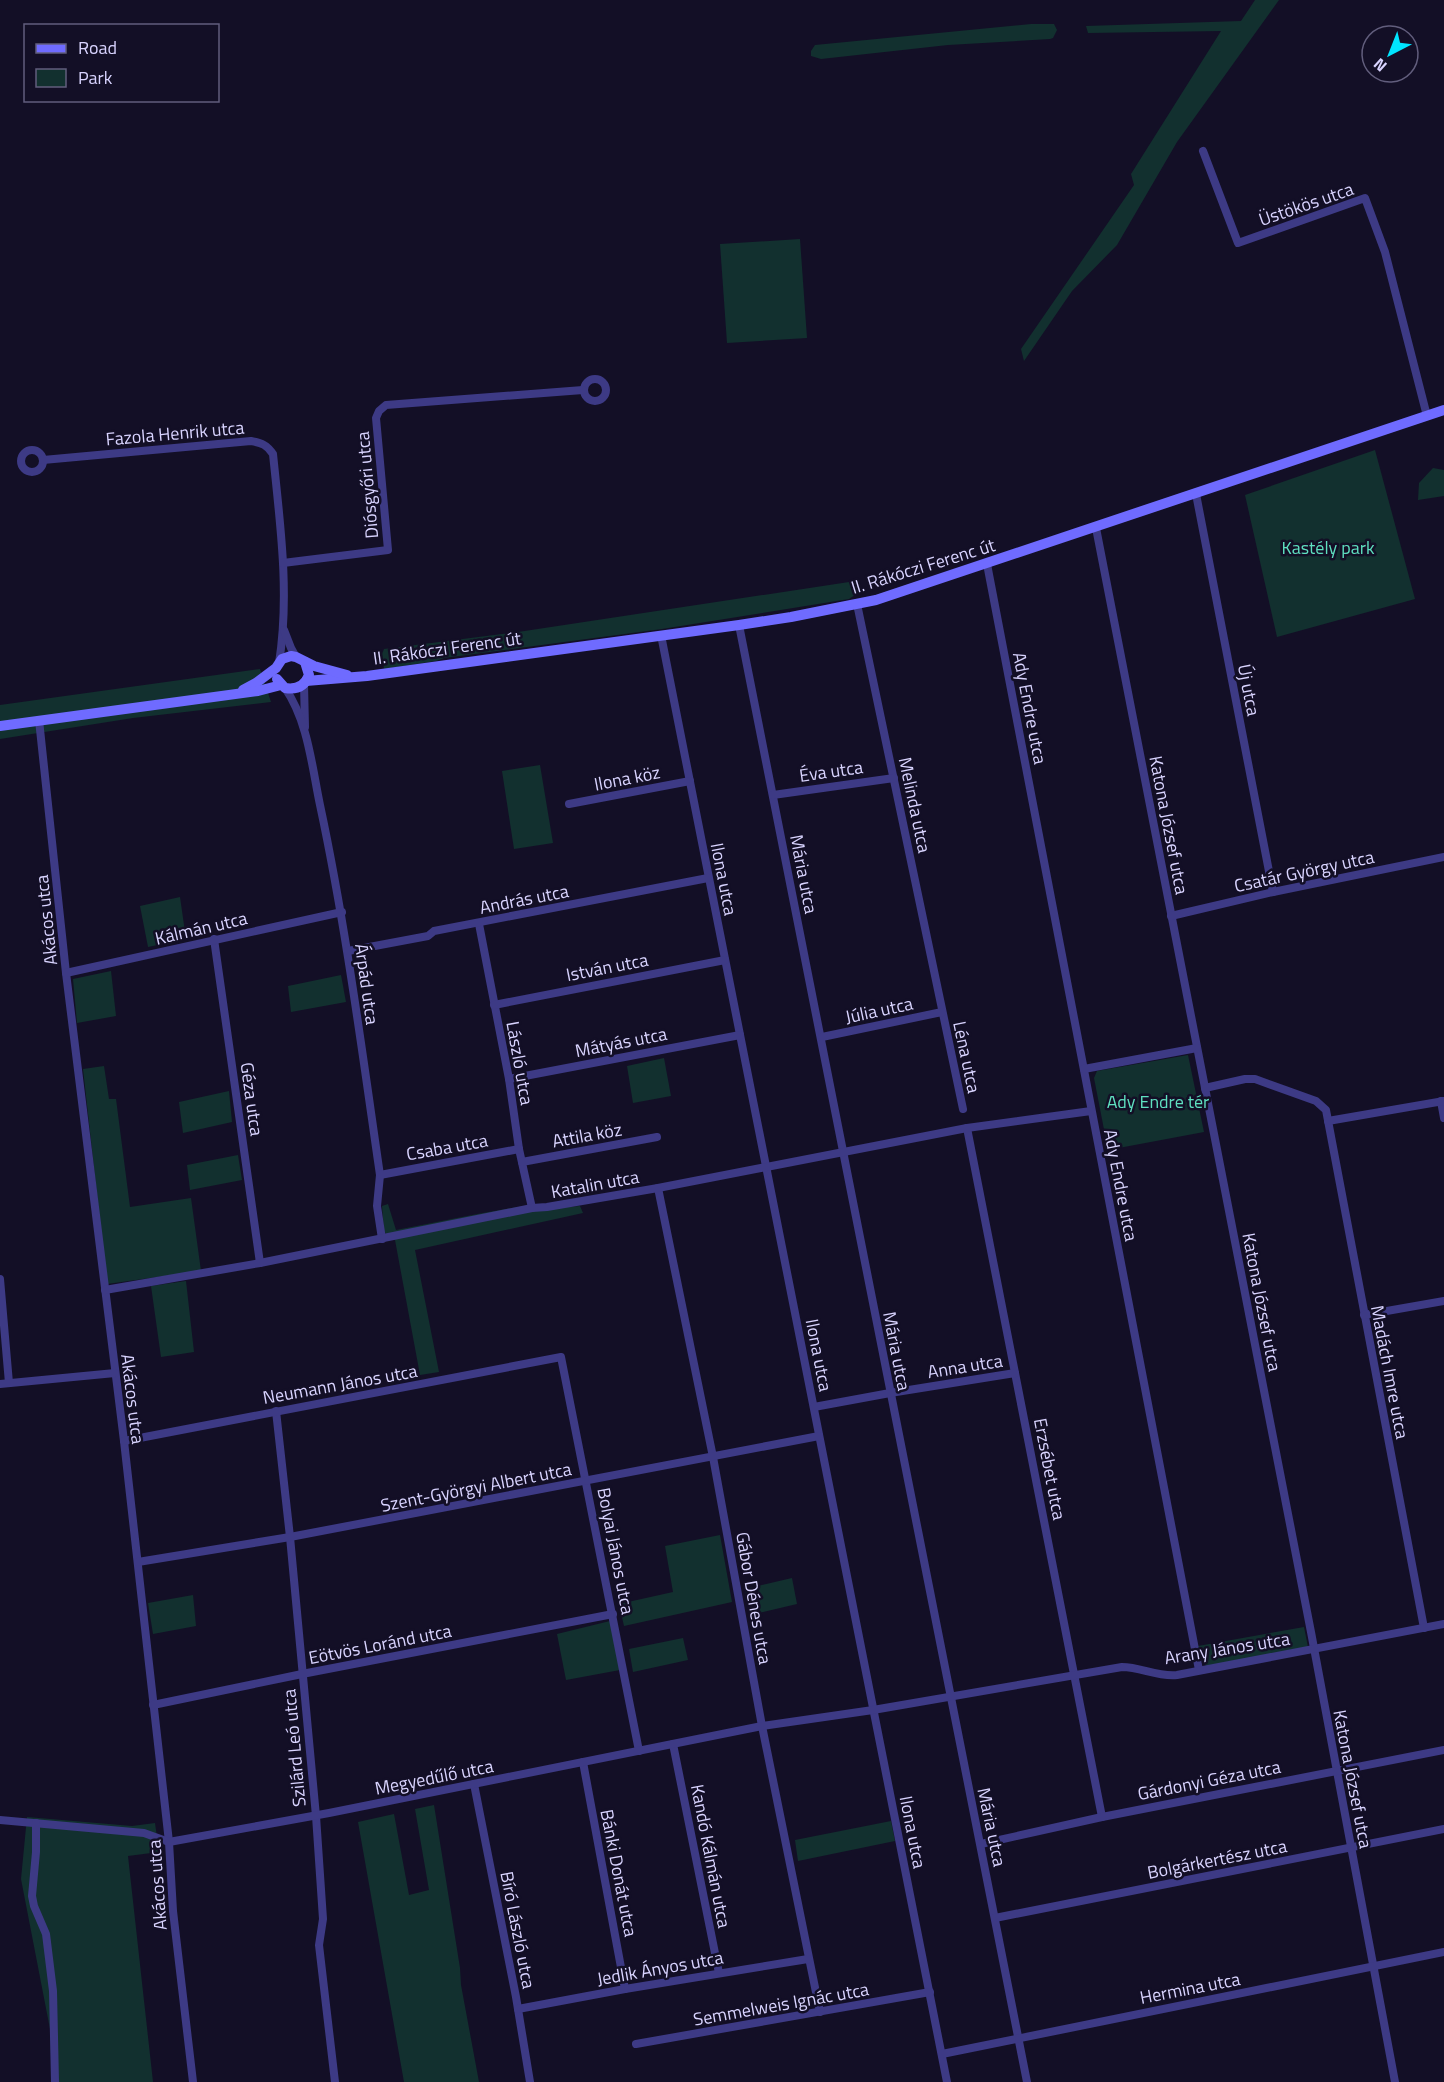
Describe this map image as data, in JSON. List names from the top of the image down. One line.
{"streets":{"main road":["II. Rákóczi Ferenc út"],"street":["Üstökös utca","Fazola Henrik utca","Diósgyőri utca","Új utca","Ady Endre utca","Éva utca","Ilona köz","Melinda utca","Katona József utca","Csatár György utca","Mária utca","Ilona utca","András utca","Akácos utca","Kálmán utca","István utca","Árpád utca","Júlia utca","Mátyás utca","Léna utca","László utca","Géza utca","Attila köz","Csaba utca","Katalin utca","Anna utca","Madách Imre utca","Neumann János utca","Erzsébet utca","Szent-Györgyi Albert utca","Bolyai János utca","Gábor Dénes utca","Eötvös Loránd utca","Arany János utca","Szilárd Leó utca","Megyedűlő utca","Gárdonyi Géza utca","Kandó Kálmán utca","Bolgárkertész utca","Bánki Donát utca","Bíró László utca","Jedlik Ányos utca","Hermina utca","Semmelweis Ignác utca"]},"crossings":[["Üstökös utca","II. Rákóczi Ferenc út"],["Fazola Henrik utca","Diósgyőri utca"],["II. Rákóczi Ferenc út","Új utca"],["II. Rákóczi Ferenc út","Ady Endre utca"],["II. Rákóczi Ferenc út","Melinda utca"],["II. Rákóczi Ferenc út","Katona József utca"],["II. Rákóczi Ferenc út","Mária utca"],["II. Rákóczi Ferenc út","Ilona utca"],["II. Rákóczi Ferenc út","Akácos utca"],["II. Rákóczi Ferenc út","Árpád utca"],["Új utca","Csatár György utca"],["Ady Endre utca","Katalin utca"],["Ady Endre utca","Arany János utca"],["Éva utca","Melinda utca"],["Éva utca","Mária utca"],["Ilona köz","Ilona utca"],["Melinda utca","Júlia utca"],["Melinda utca","Léna utca"],["Katona József utca","Csatár György utca"],["Katona József utca","Arany János utca"],["Katona József utca","Gárdonyi Géza utca"],["Katona József utca","Bolgárkertész utca"],["Katona József utca","Hermina utca"],["Mária utca","Júlia utca"],["Mária utca","Katalin utca"],["Mária utca","Anna utca"],["Mária utca","Arany János utca"],["Mária utca","Gárdonyi Géza utca"],["Mária utca","Bolgárkertész utca"],["Mária utca","Hermina utca"],["Ilona utca","András utca"],["Ilona utca","István utca"],["Ilona utca","Mátyás utca"],["Ilona utca","Katalin utca"],["Ilona utca","Anna utca"],["Ilona utca","Szent-Györgyi Albert utca"],["Ilona utca","Arany János utca"],["Ilona utca","Megyedűlő utca"],["Ilona utca","Hermina utca"],["Ilona utca","Semmelweis Ignác utca"],["András utca","Árpád utca"],["András utca","László utca"],["Akácos utca","Kálmán utca"],["Akácos utca","Katalin utca"],["Akácos utca","Neumann János utca"],["Akácos utca","Szent-Györgyi Albert utca"],["Akácos utca","Eötvös Loránd utca"],["Akácos utca","Megyedűlő utca"],["Kálmán utca","Árpád utca"],["Kálmán utca","Géza utca"],["István utca","László utca"],["Árpád utca","Csaba utca"],["Árpád utca","Katalin utca"],["Júlia utca","Léna utca"],["Mátyás utca","László utca"],["László utca","Attila köz"],["László utca","Csaba utca"],["László utca","Katalin utca"],["Géza utca","Katalin utca"],["Katalin utca","Erzsébet utca"],["Katalin utca","Gábor Dénes utca"],["Anna utca","Erzsébet utca"],["Madách Imre utca","Arany János utca"],["Neumann János utca","Bolyai János utca"],["Neumann János utca","Szilárd Leó utca"],["Erzsébet utca","Arany János utca"],["Erzsébet utca","Gárdonyi Géza utca"],["Szent-Györgyi Albert utca","Bolyai János utca"],["Szent-Györgyi Albert utca","Gábor Dénes utca"],["Szent-Györgyi Albert utca","Szilárd Leó utca"],["Bolyai János utca","Eötvös Loránd utca"],["Bolyai János utca","Megyedűlő utca"],["Gábor Dénes utca","Megyedűlő utca"],["Gábor Dénes utca","Jedlik Ányos utca"],["Gábor Dénes utca","Semmelweis Ignác utca"],["Eötvös Loránd utca","Szilárd Leó utca"],["Arany János utca","Megyedűlő utca"],["Szilárd Leó utca","Megyedűlő utca"],["Megyedűlő utca","Kandó Kálmán utca"],["Megyedűlő utca","Bánki Donát utca"],["Megyedűlő utca","Bíró László utca"],["Kandó Kálmán utca","Jedlik Ányos utca"],["Bánki Donát utca","Jedlik Ányos utca"],["Bíró László utca","Jedlik Ányos utca"]],"parks":["Kastély park","Ady Endre tér"],"legend":["Road","Park"],"north":"bottom left"}
